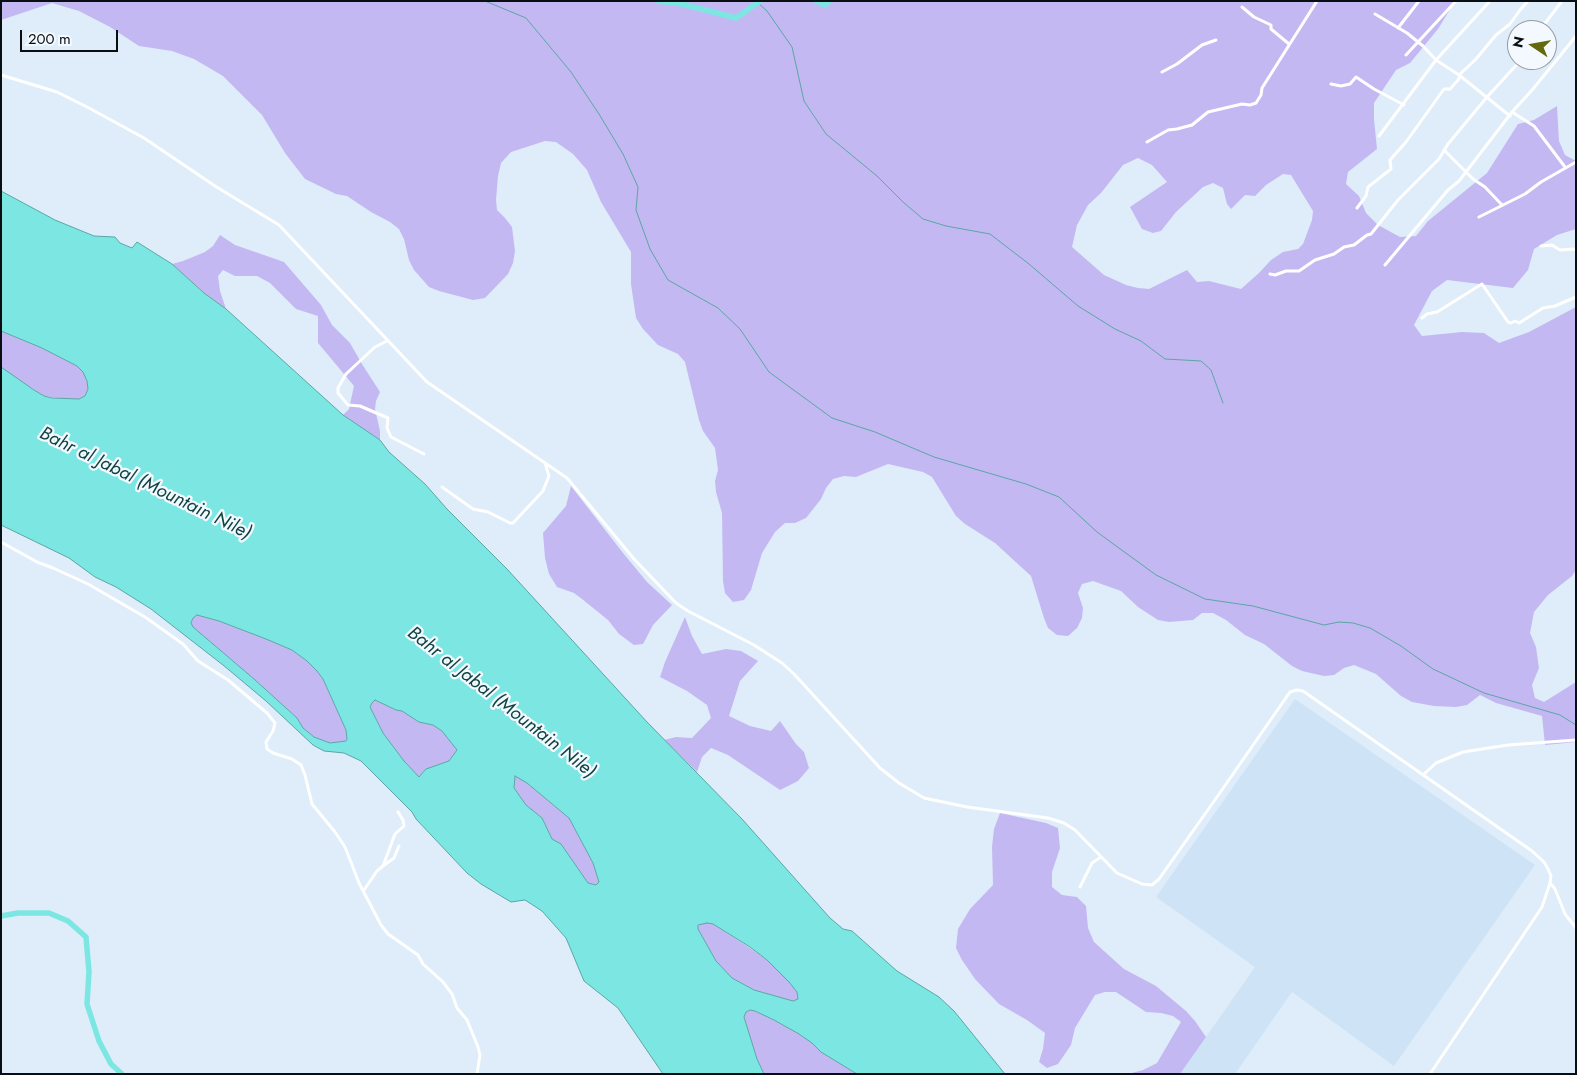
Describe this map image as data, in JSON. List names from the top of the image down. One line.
{"water":["Bahr al Jabal (Mountain Nile)"],"scale_bar":"200 m","north":"left"}
